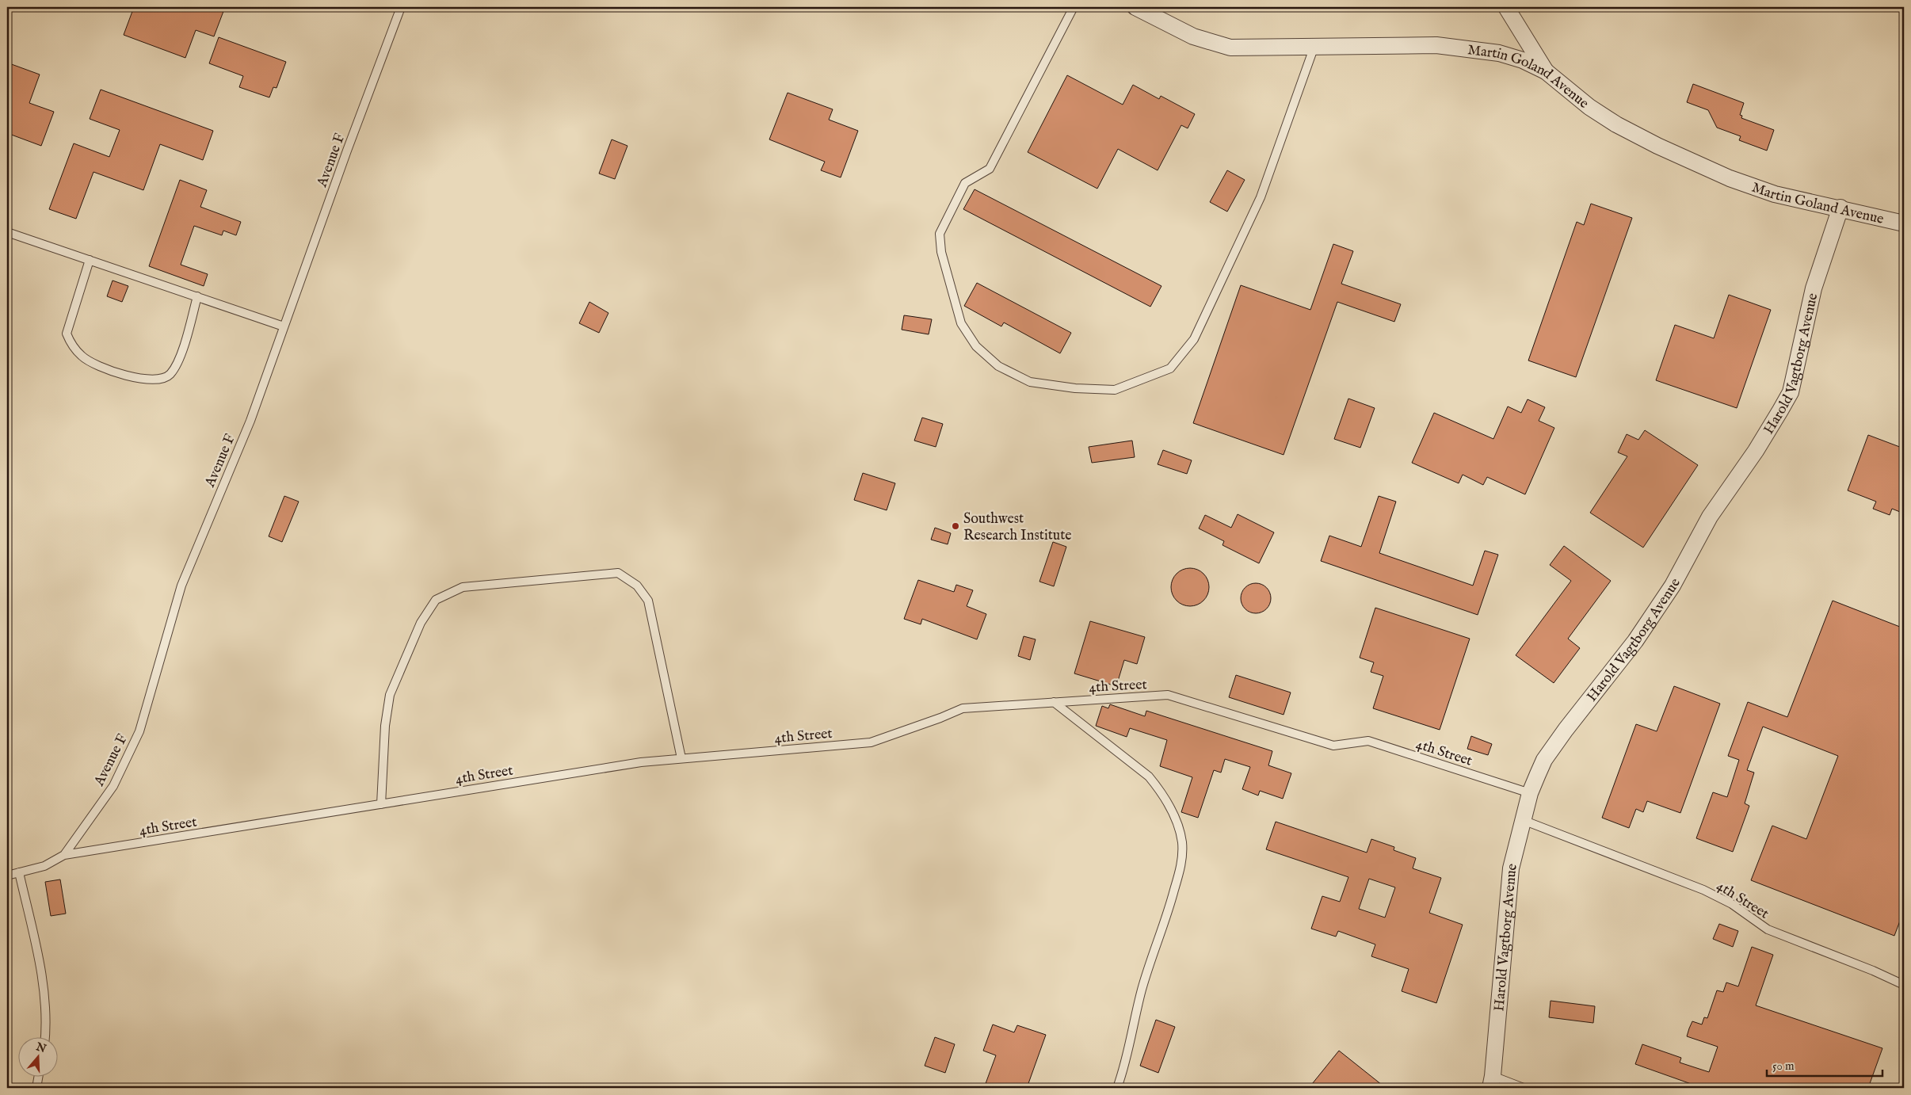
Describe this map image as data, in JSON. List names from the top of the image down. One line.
{"streets":{"street":["Martin Goland Avenue","Harold Vagtborg Avenue"],"lane":["Avenue F","4th Street"]},"crossings":[["Martin Goland Avenue","Harold Vagtborg Avenue"],["Avenue F","4th Street"],["Harold Vagtborg Avenue","4th Street"]],"places":["Southwest Research Institute"],"scale_bar":"50 m","north":"top"}
